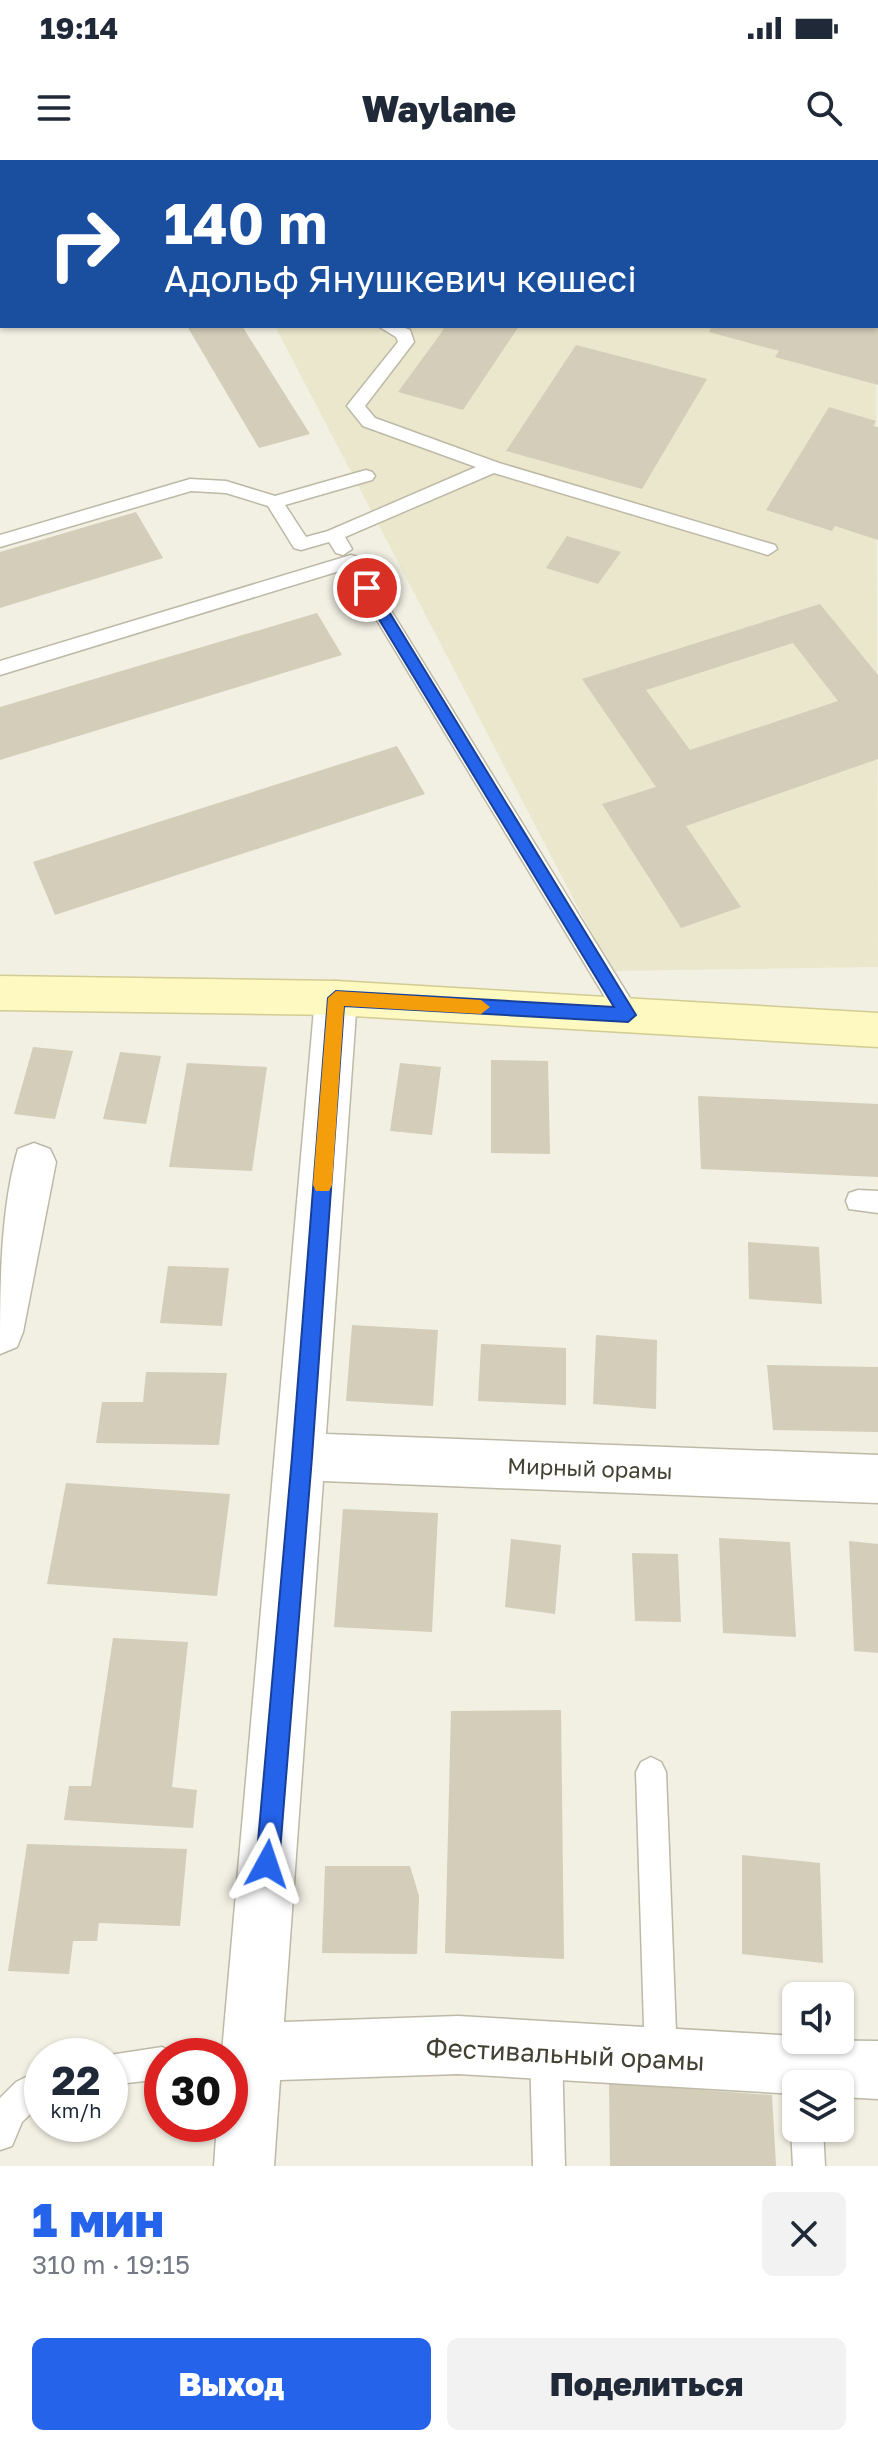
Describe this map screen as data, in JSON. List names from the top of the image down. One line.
{"streets":{"street":["Мирный орамы","Фестивальный орамы"]},"page":{"status":"19:14","header":"Waylane","turn":["140 m","Адольф Янушкевич көшесі"],"speed":"22 km/h","limit":"30","heading":["1 мин","310 m · 19:15"],"buttons":["Выход","Поделиться"]}}
